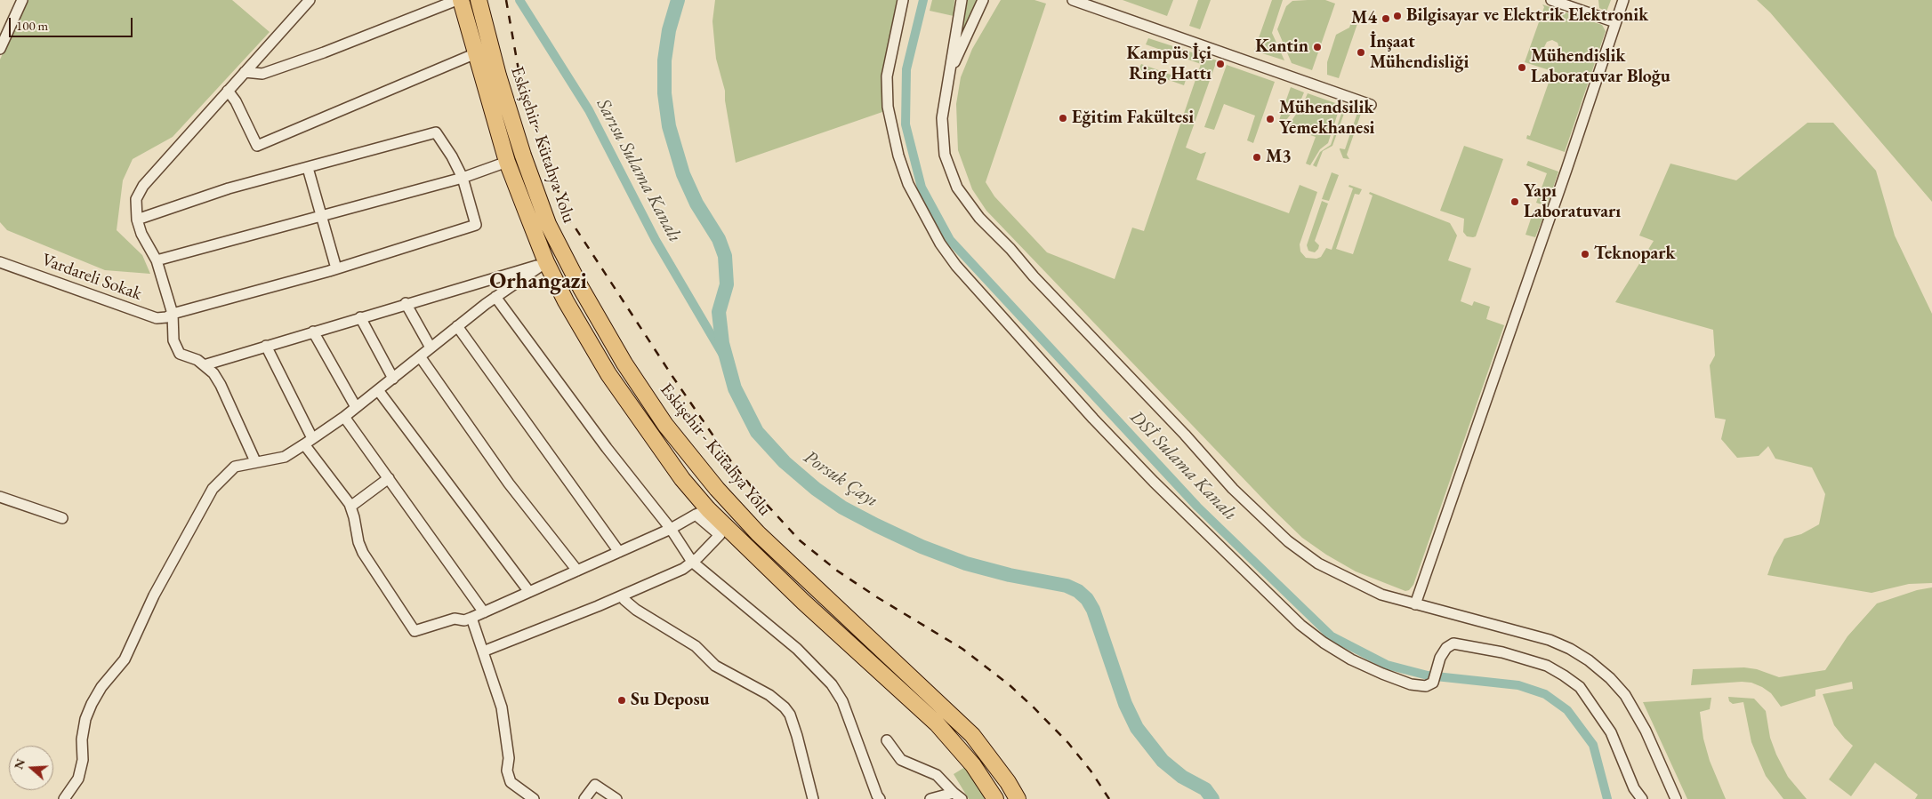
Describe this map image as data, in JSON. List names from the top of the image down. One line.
{"streets":{"highway":["Eskişehir - Kütahya Yolu"],"street":["Vardareli Sokak"]},"districts":["Orhangazi"],"water":["Sarısu Sulama Kanalı","DSİ Sulama Kanalı","Porsuk Çayı"],"places":["Bilgisayar ve Elektrik Elektronik","M4","Kantin","İnşaat Mühendisliği","Kampüs İçi Ring Hattı","Mühendislik Laboratuvar Bloğu","Eğitim Fakültesi","Mühendsilik Yemekhanesi","M3","Yapı Laboratuvarı","Teknopark","Su Deposu"],"scale_bar":"100 m","north":"left"}
